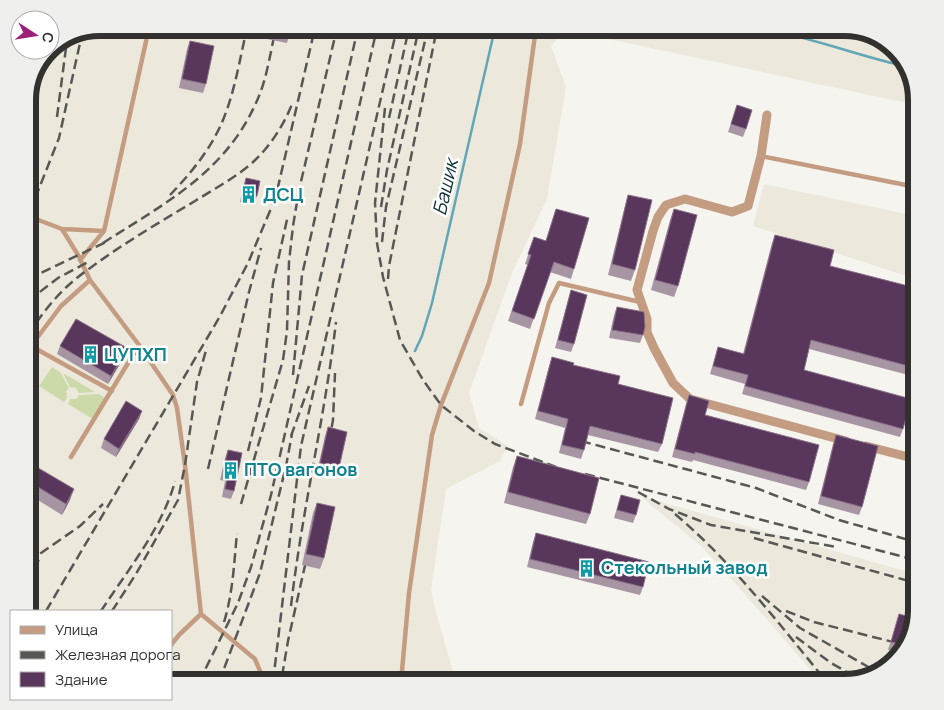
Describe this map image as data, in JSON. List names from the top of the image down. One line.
{"water":["Башик"],"places":{"building":["ДСЦ","ЦУПХП","ПТО вагонов","Стекольный завод"]},"legend":["Улица","Железная дорога","Здание"],"north":"right"}
